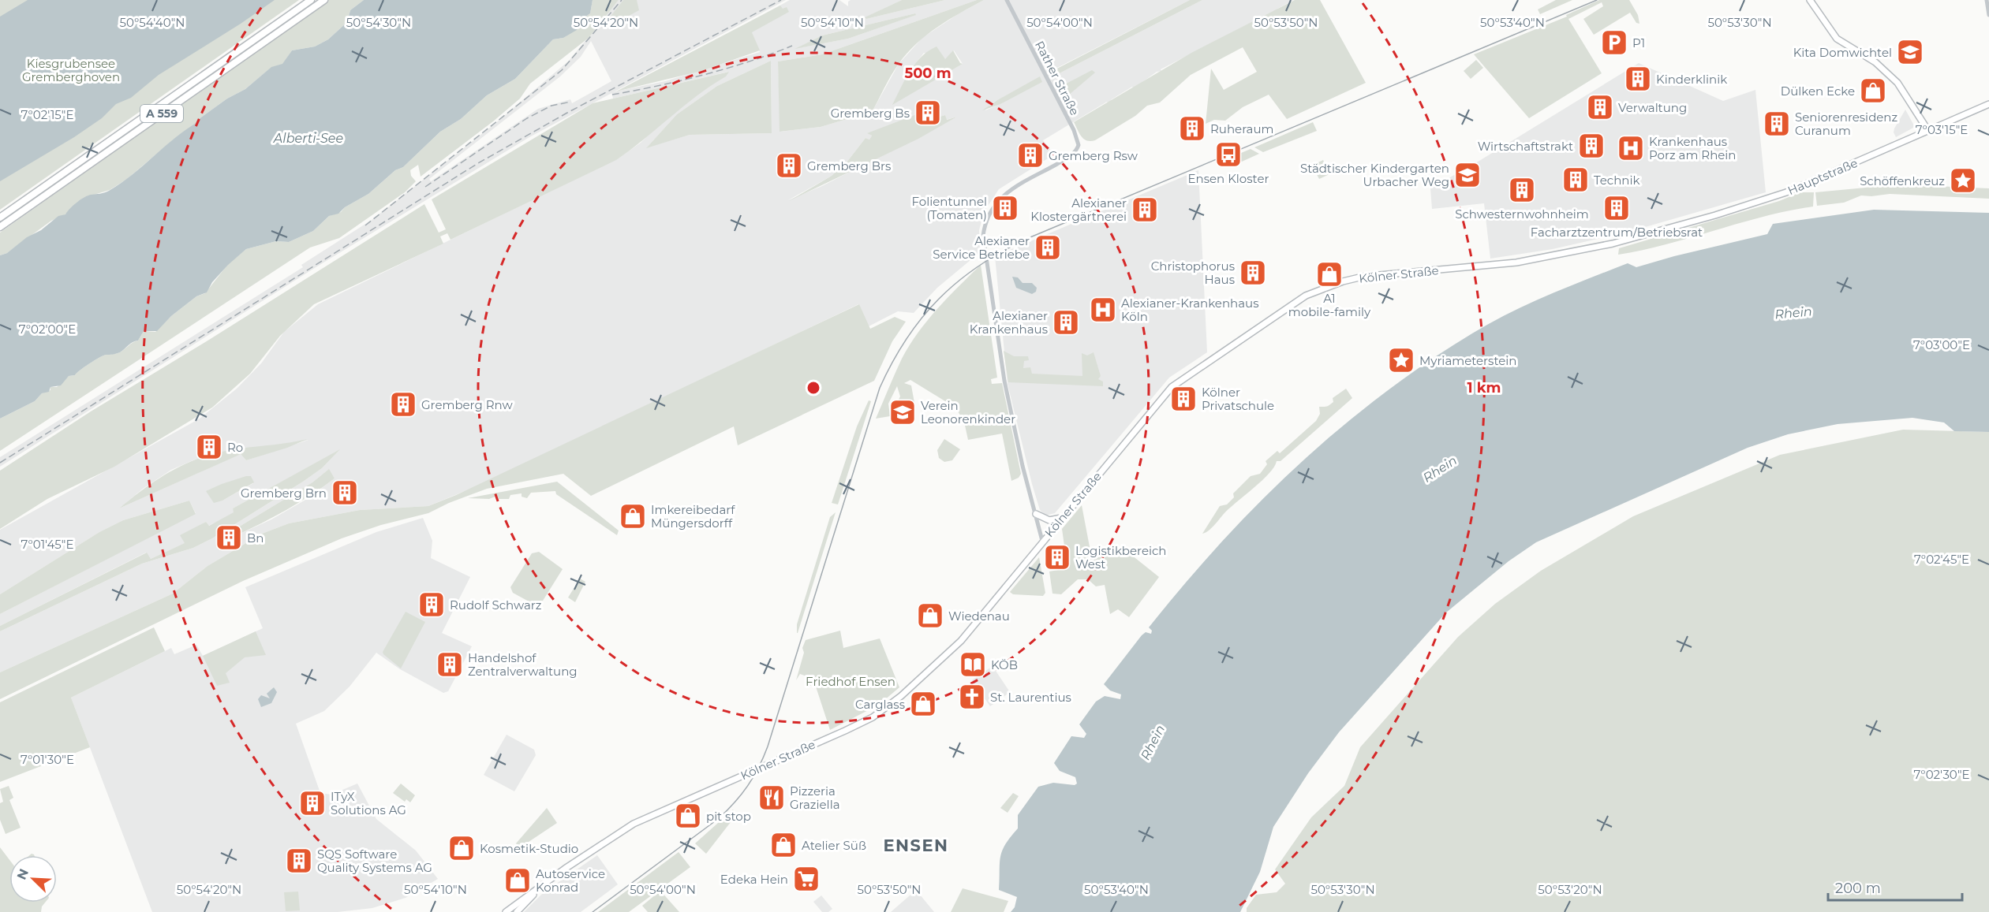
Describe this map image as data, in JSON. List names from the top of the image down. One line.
{"streets":{"highway":["A 559"],"main road":["Hauptstraße","Kölner Straße"],"street":["Rather Straße"]},"crossings":[["Hauptstraße","Kölner Straße"]],"districts":["ENSEN"],"water":["Alberti-See","Rhein"],"parks":["Kiesgrubensee Gremberghoven","Friedhof Ensen"],"places":{"parking":["P1"],"school or university":["Kita Domwichtel","Städtischer Kindergarten Urbacher Weg","Verein Leonorenkinder"],"building":["Kinderklinik","Verwaltung","Gremberg Bs","Seniorenresidenz Curanum","Ruheraum","Wirtschaftstrakt","Gremberg Rsw","Gremberg Brs","Technik","Schwesternwohnheim","Folientunnel (Tomaten)","Facharztzentrum/Betriebsrat","Alexianer Klostergärtnerei","Alexianer Service Betriebe","Christophorus Haus","Alexianer Krankenhaus","Kölner Privatschule","Gremberg Rnw","Ro","Gremberg Brn","Bn","Logistikbereich West","Rudolf Schwarz","Handelshof Zentralverwaltung","ITyX Solutions AG","SQS Software Quality Systems AG"],"shop":["Dülken Ecke","A1 mobile-family","Imkereibedarf Müngersdorff","Wiedenau","Carglass","pit stop","Atelier Süß","Kosmetik-Studio","Autoservice Konrad"],"hospital":["Krankenhaus Porz am Rhein","Alexianer-Krankenhaus Köln"],"bus stop":["Ensen Kloster"],"place":["Schöffenkreuz","Myriameterstein"],"library":["KÖB"],"church":["St. Laurentius"],"restaurant":["Pizzeria Graziella"],"supermarket":["Edeka Hein"]},"scale_bar":"200 m","north":"top left","coordinates":["50°54'30\"N","50°54'40\"N","50°54'20\"N","50°54'10\"N","50°54'00\"N","50°53'50\"N","50°53'40\"N","50°53'30\"N","7°02'15\"E","7°03'15\"E","7°02'00\"E","7°03'00\"E","7°01'45\"E","7°02'45\"E","7°01'30\"E","7°02'30\"E","50°53'20\"N"],"rings":["500 m","1 km"]}
